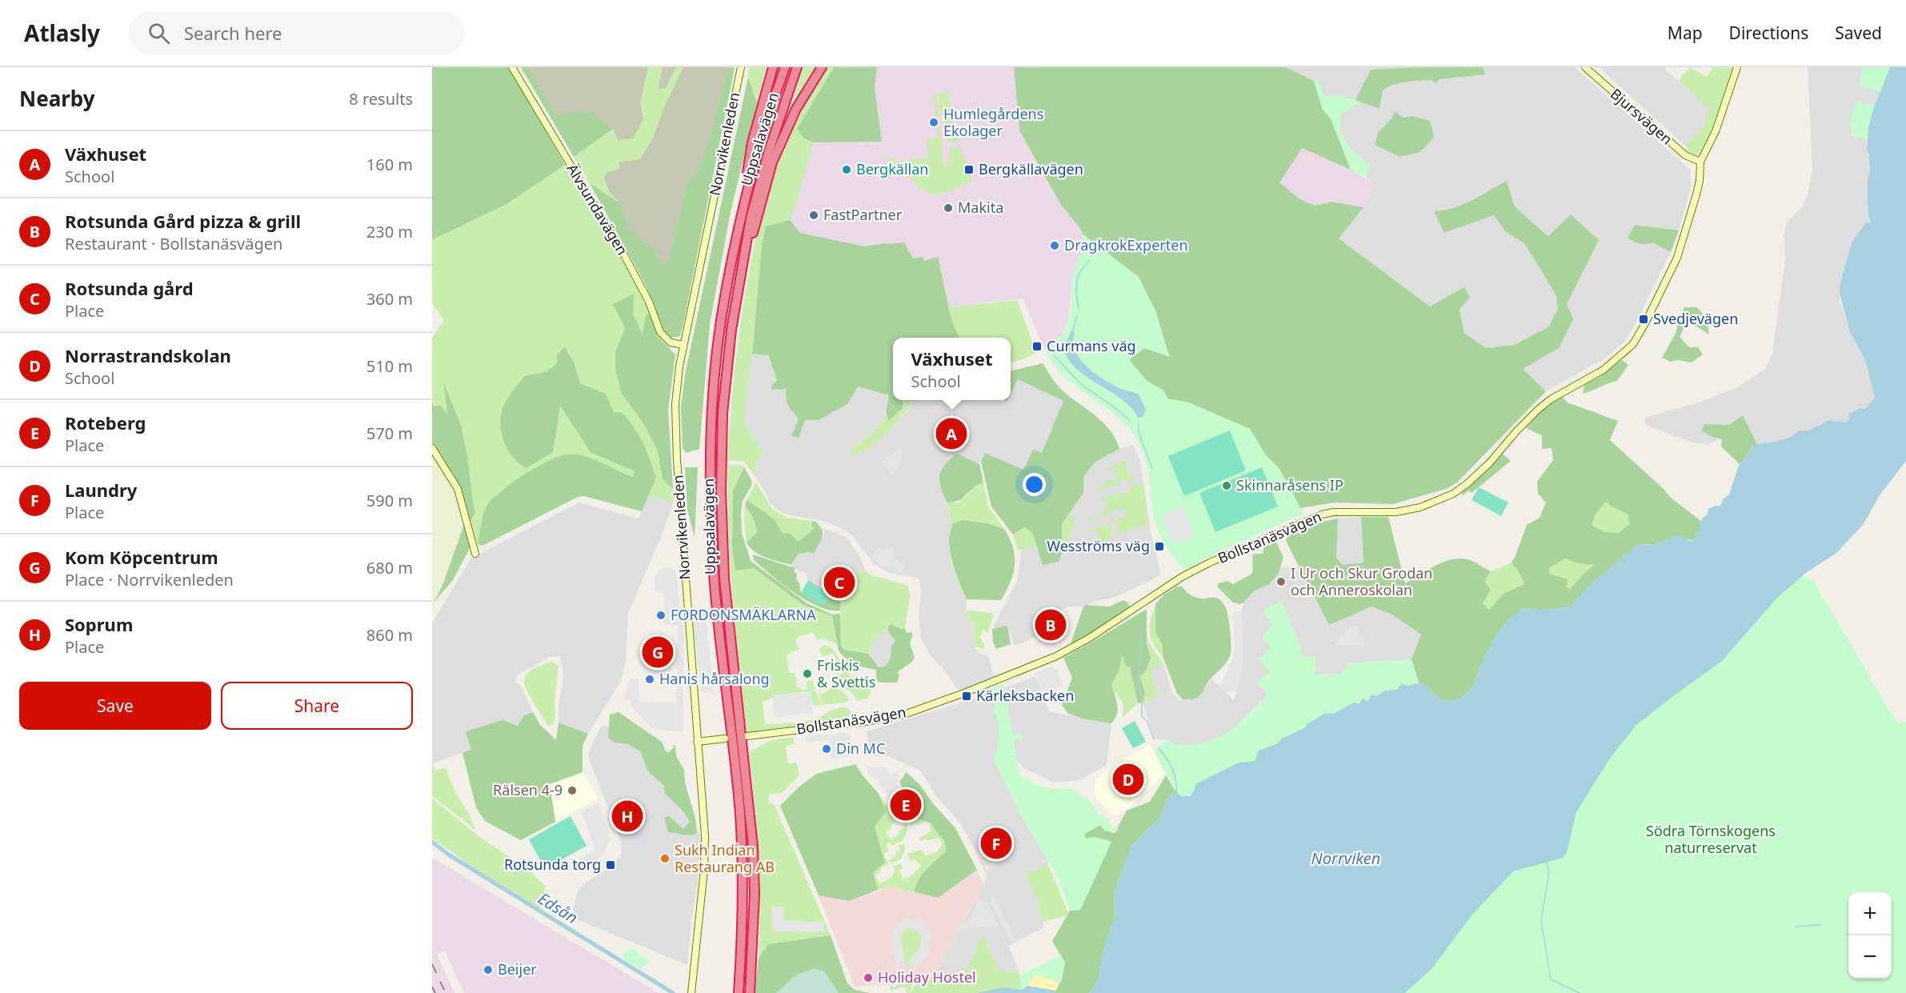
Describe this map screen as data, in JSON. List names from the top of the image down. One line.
{"streets":{"highway":["Uppsalavägen"],"street":["Bjursvägen","Norrvikenleden","Älvsundavägen","Bollstanäsvägen"]},"crossings":[["Bjursvägen","Bollstanäsvägen"],["Norrvikenleden","Älvsundavägen"]],"water":["Norrviken","Edsån"],"parks":["Södra Törnskogens naturreservat"],"places":{"other":["Humlegårdens Ekolager","Bergkällan","Makita","FastPartner","DragkrokExperten","Skinnaråsens IP","I Ur och Skur Grodan och Anneroskolan","FORDONSMÄKLARNA","Friskis & Svettis","Hanis hårsalong","Din MC","Rälsen 4-9","Sukh Indian Restaurang AB","Beijer","Holiday Hostel"],"transit":["Bergkällavägen","Svedjevägen","Curmans väg","Wesströms väg","Kärleksbacken","Rotsunda torg"]},"page":{"header":"Atlasly","search":"Search here","nav":["Map","Directions","Saved"],"heading":["Nearby","8 results"],"list":[{"mark":"A","name":"Växhuset","note":"School","value":"160 m"},{"mark":"B","name":"Rotsunda Gård pizza & grill","note":"Restaurant · Bollstanäsvägen","value":"230 m"},{"mark":"C","name":"Rotsunda gård","note":"Place","value":"360 m"},{"mark":"D","name":"Norrastrandskolan","note":"School","value":"510 m"},{"mark":"E","name":"Roteberg","note":"Place","value":"570 m"},{"mark":"F","name":"Laundry","note":"Place","value":"590 m"},{"mark":"G","name":"Kom Köpcentrum","note":"Place · Norrvikenleden","value":"680 m"},{"mark":"H","name":"Soprum","note":"Place","value":"860 m"}],"popup":["Växhuset","School"],"pins":["A","C","B","G","D","E","H","F"],"buttons":["Save","Share"],"map_buttons":["+","−"]}}
